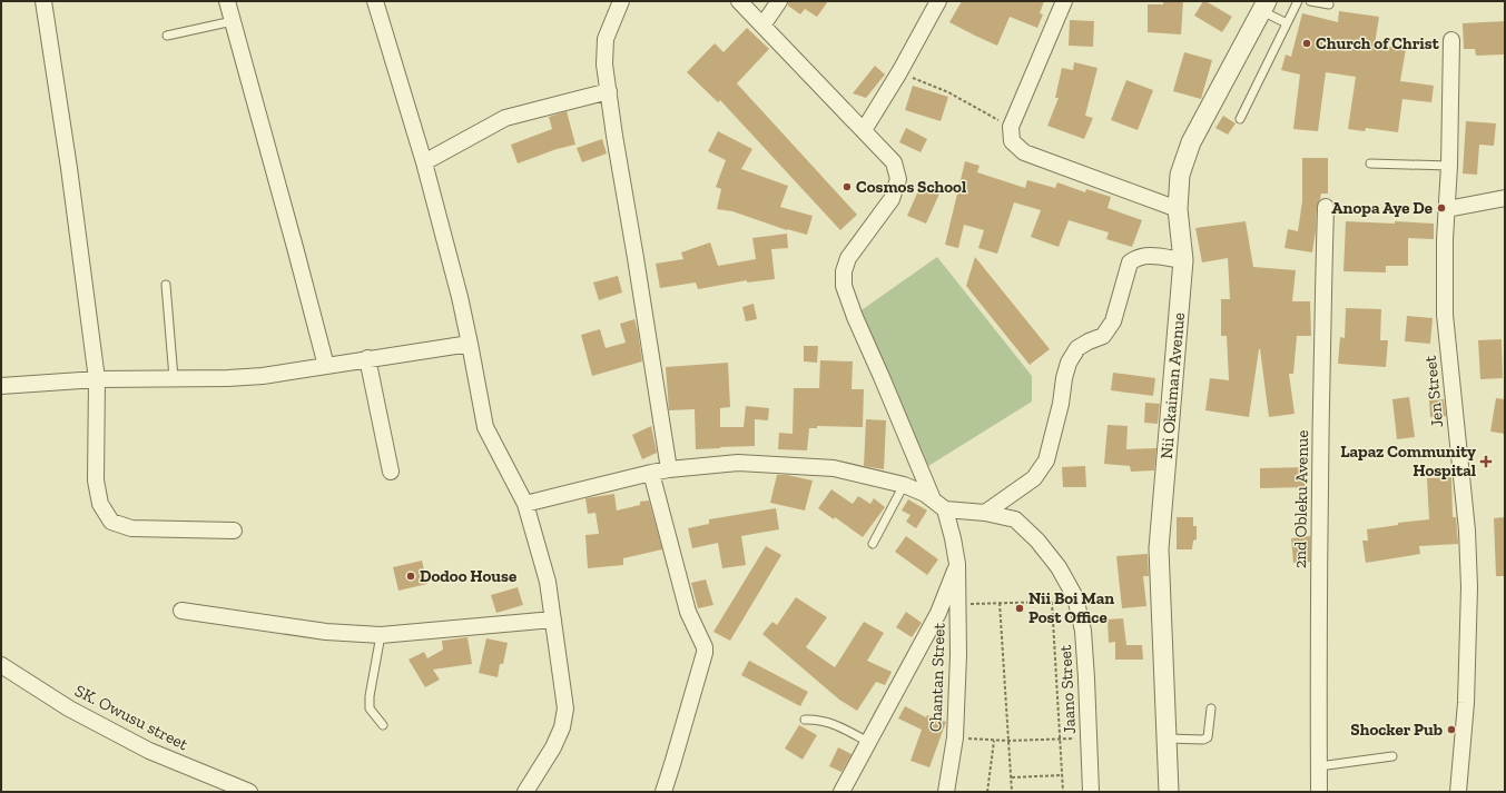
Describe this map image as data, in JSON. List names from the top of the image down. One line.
{"streets":{"street":["Nii Okaiman Avenue","Jen Street","2nd Obleku Avenue","Chantan Street","Jaano Street","SK. Owusu street"]},"crossings":[["Chantan Street","Jaano Street"]],"places":{"other":["Church of Christ","Cosmos School","Anopa Aye De","Dodoo House","Nii Boi Man Post Office","Shocker Pub"],"health":["Lapaz Community Hospital"]}}
